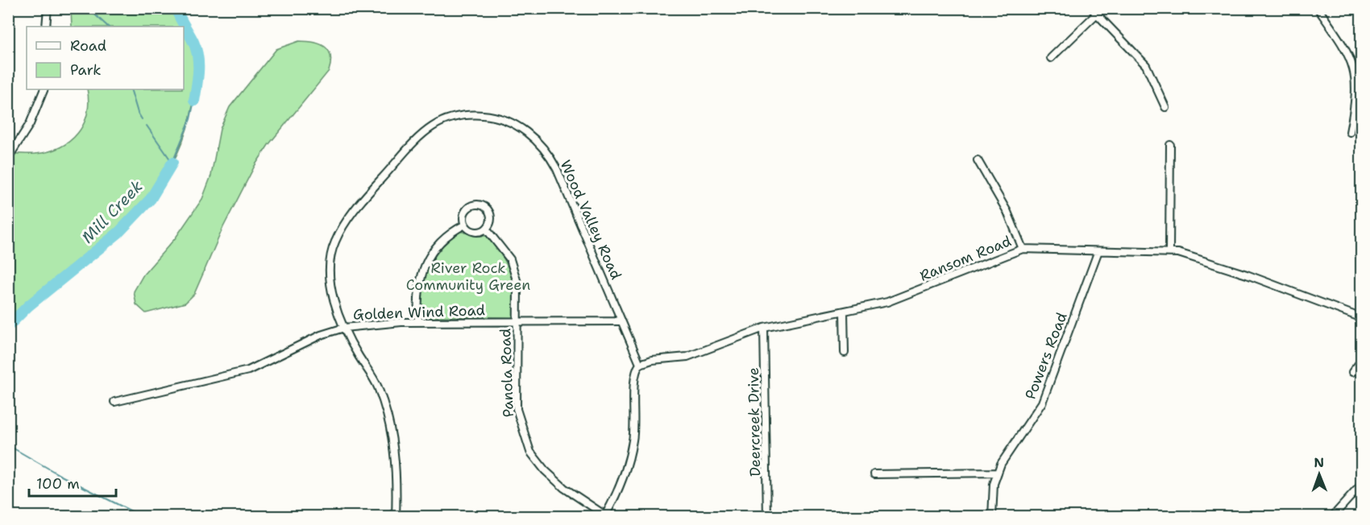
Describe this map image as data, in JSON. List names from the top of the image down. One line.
{"streets":{"street":["Wood Valley Road","Ransom Road","Golden Wind Road","Powers Road","Panola Road","Deercreek Drive"]},"crossings":[["Wood Valley Road","Ransom Road"],["Wood Valley Road","Golden Wind Road"],["Ransom Road","Powers Road"],["Ransom Road","Deercreek Drive"],["Golden Wind Road","Panola Road"]],"water":["Mill Creek"],"parks":["River Rock Community Green"],"legend":["Road","Park"],"scale_bar":"100 m","north":"top"}
